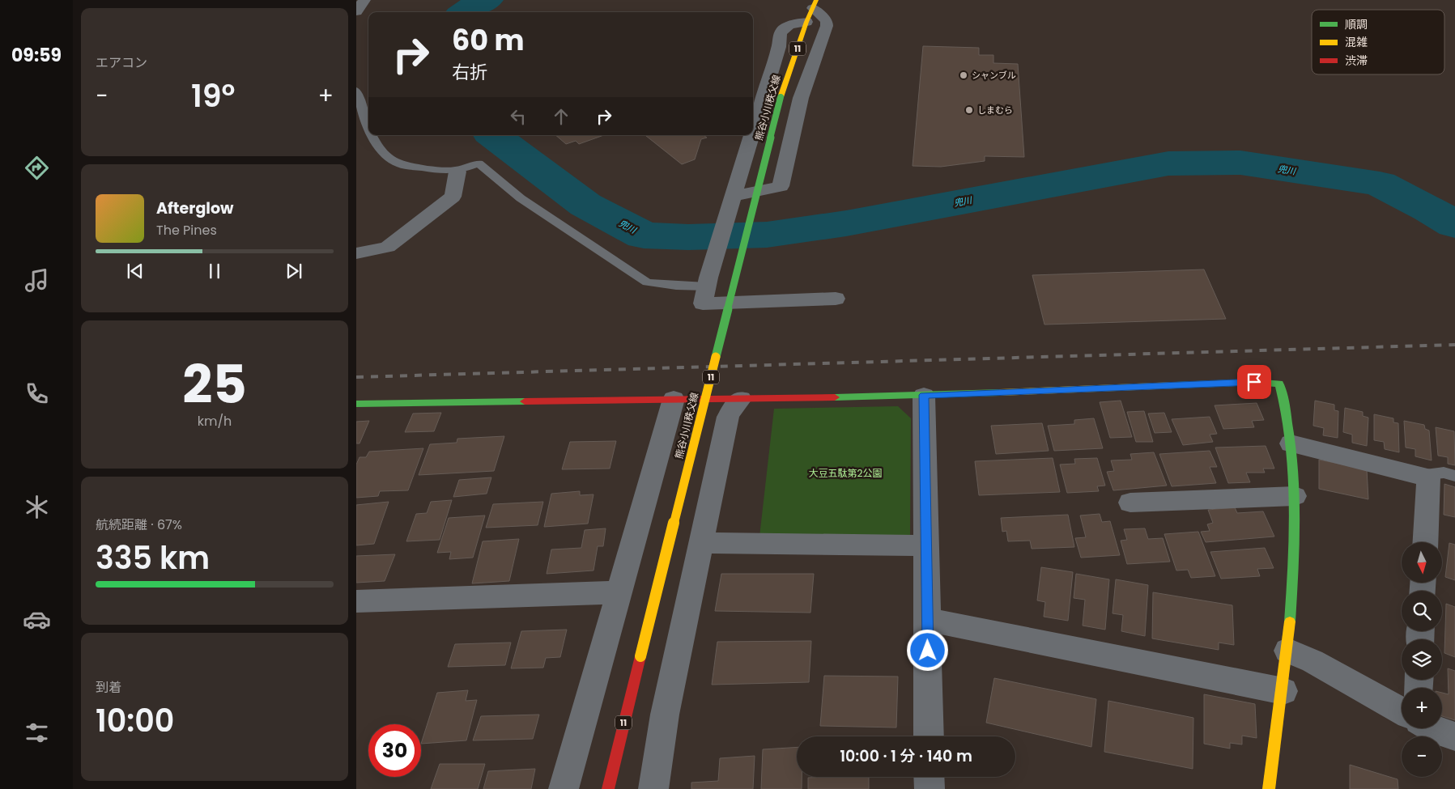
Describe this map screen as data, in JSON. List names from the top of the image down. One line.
{"streets":{"street":["11","熊谷小川秩父線"]},"water":["兜川"],"parks":["大豆五駄第2公園"],"places":["シャンブル","しまむら"],"legend":["順調","混雑","渋滞"],"north":"bottom","page":{"tabs":"09:59","tile":["エアコン",["25","km/h"],["航続距離 · 67%","335 km"],["到着","10:00"]],"turn":["60 m","右折"],"heat":["−","19°","+"],"song":["Afterglow","The Pines"],"map_buttons":["+","−"],"limit":"30","trip":"10:00 · 1 分 · 140 m"}}
